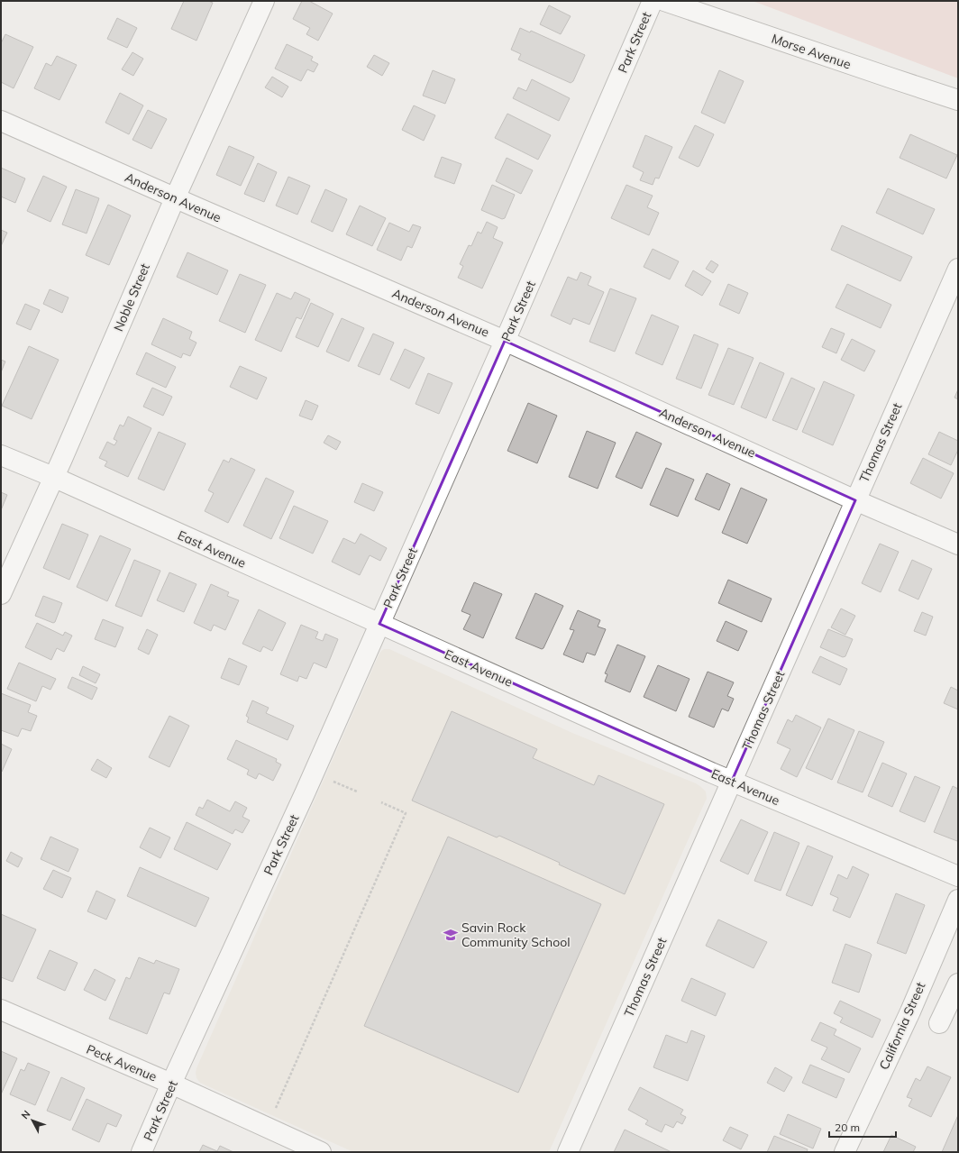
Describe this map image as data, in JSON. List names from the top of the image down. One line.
{"streets":{"street":["Park Street","Morse Avenue","Anderson Avenue","Noble Street","Thomas Street","East Avenue","California Street","Peck Avenue"]},"crossings":[["Park Street","Anderson Avenue"],["Park Street","East Avenue"],["Park Street","Peck Avenue"],["Anderson Avenue","Noble Street"],["Anderson Avenue","Thomas Street"],["Noble Street","East Avenue"],["Thomas Street","East Avenue"]],"places":{"school or university":["Savin Rock Community School"]},"scale_bar":"20 m","north":"top left"}
